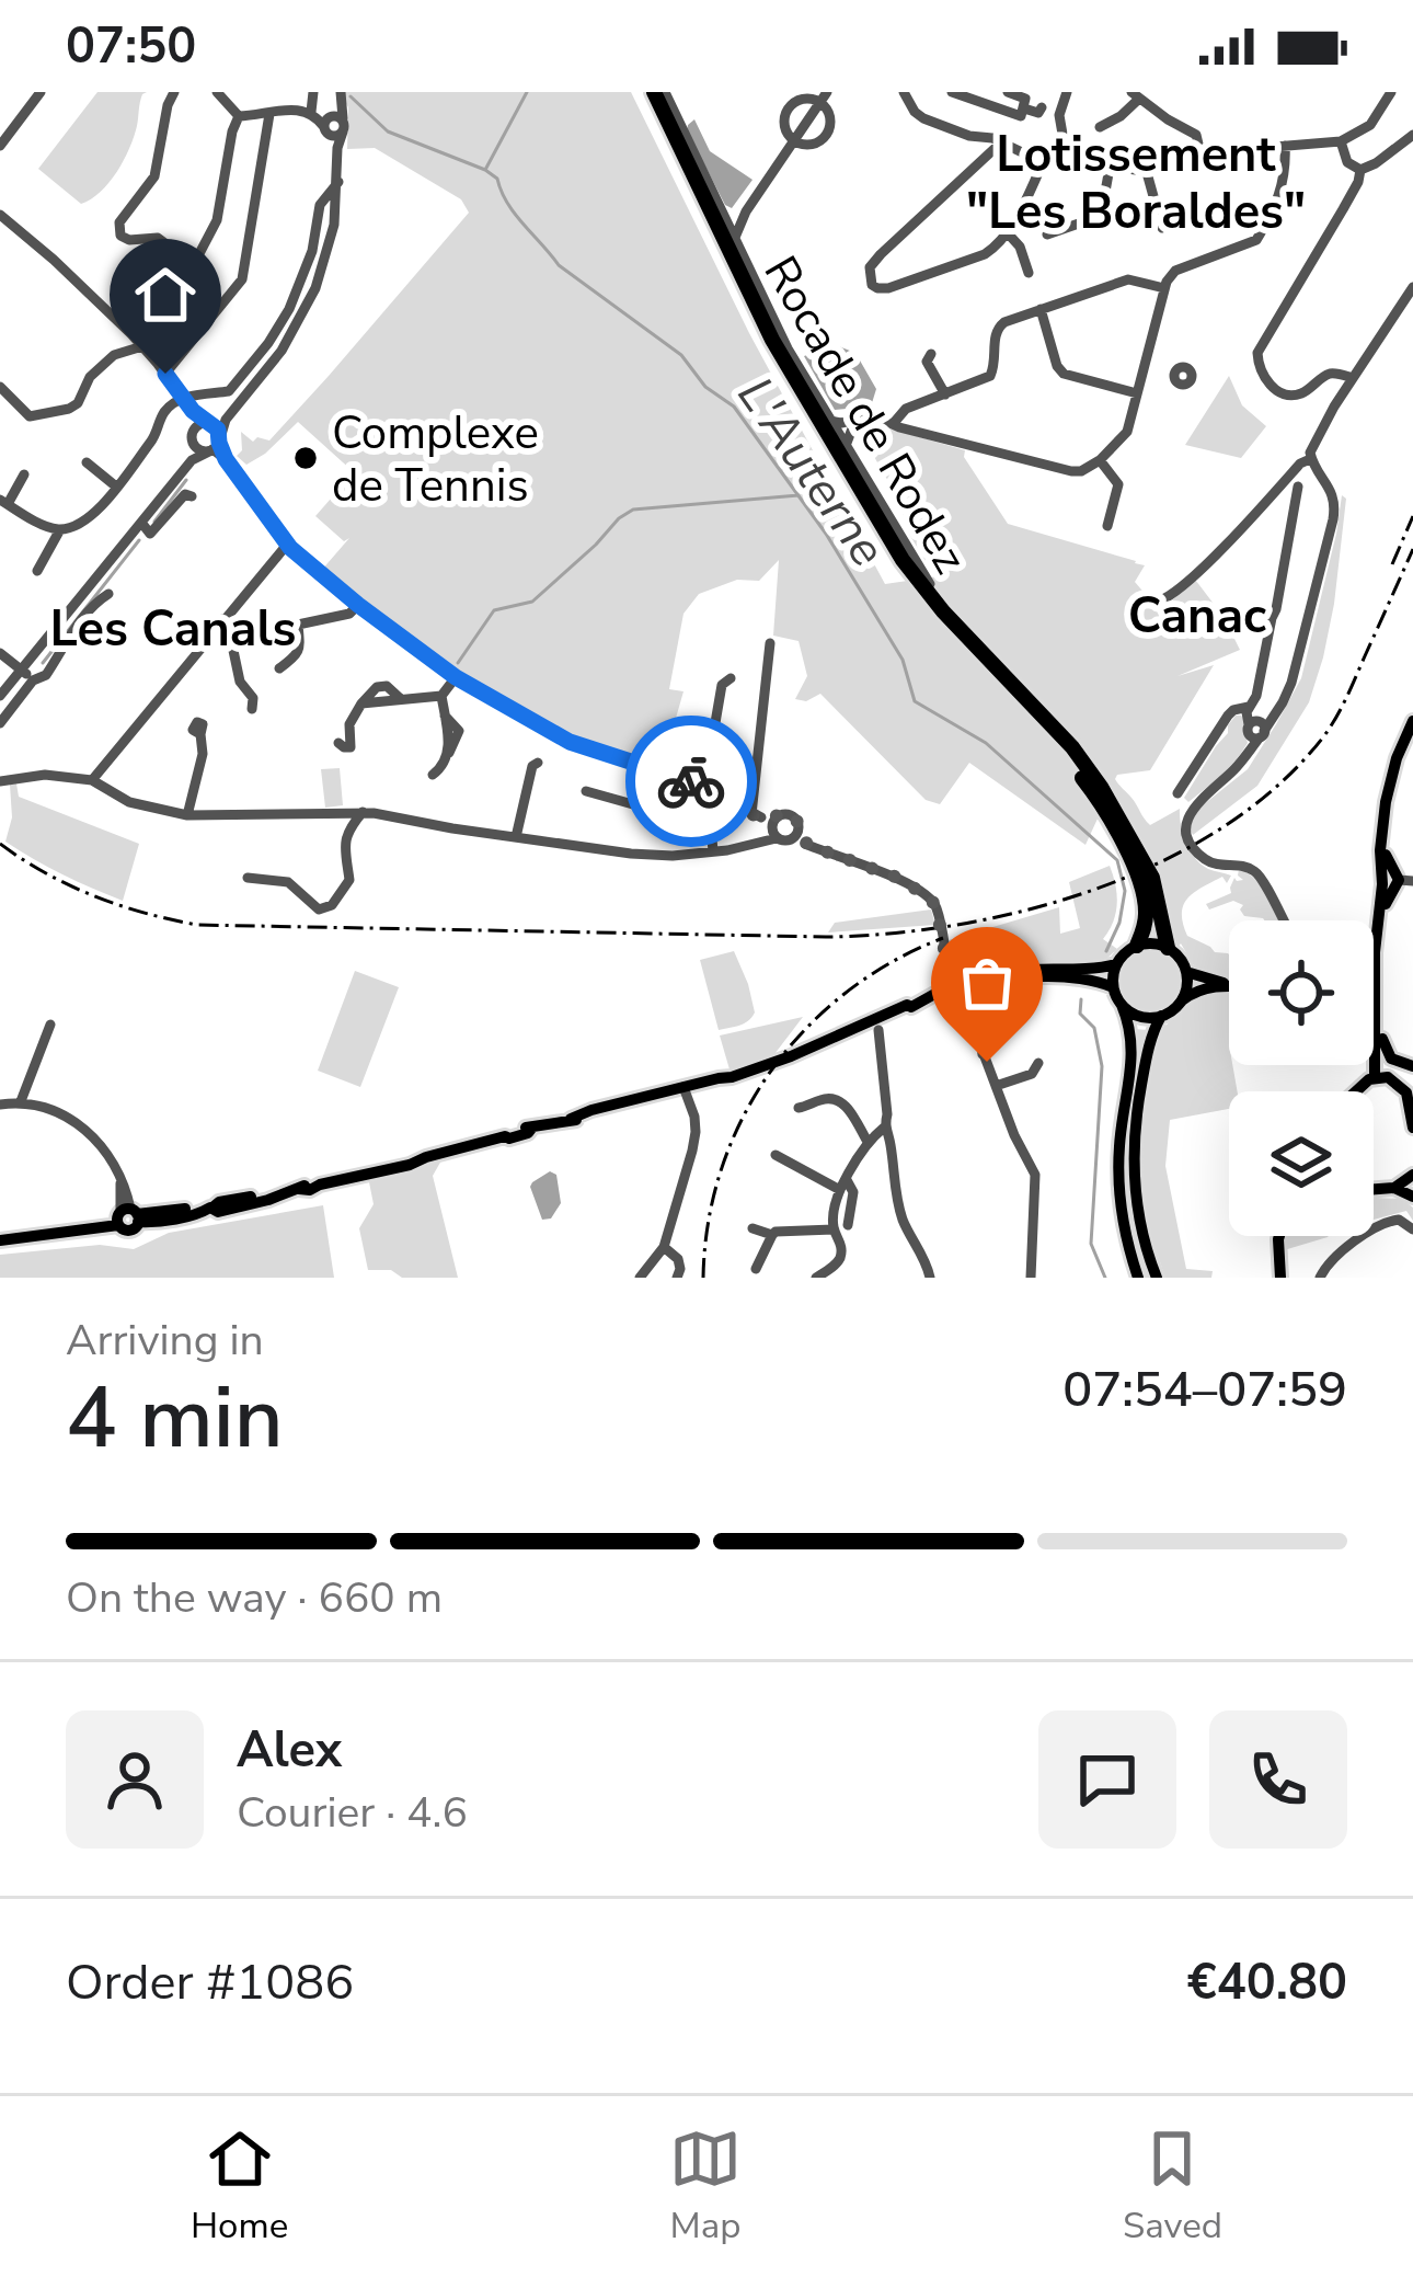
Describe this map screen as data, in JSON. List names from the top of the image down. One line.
{"streets":{"highway":["Rocade de Rodez"]},"districts":["Lotissement \"Les Boraldes\"","Canac","Les Canals"],"water":["L'Auterne"],"places":["Complexe de Tennis"],"page":{"status":"07:50","heading":["4 min","Arriving in","07:54–07:59"],"panel":["Alex","Courier · 4.6","Order #1086","€40.80"],"bar":"On the way · 660 m","tabs":["Home","Map","Saved"]}}
